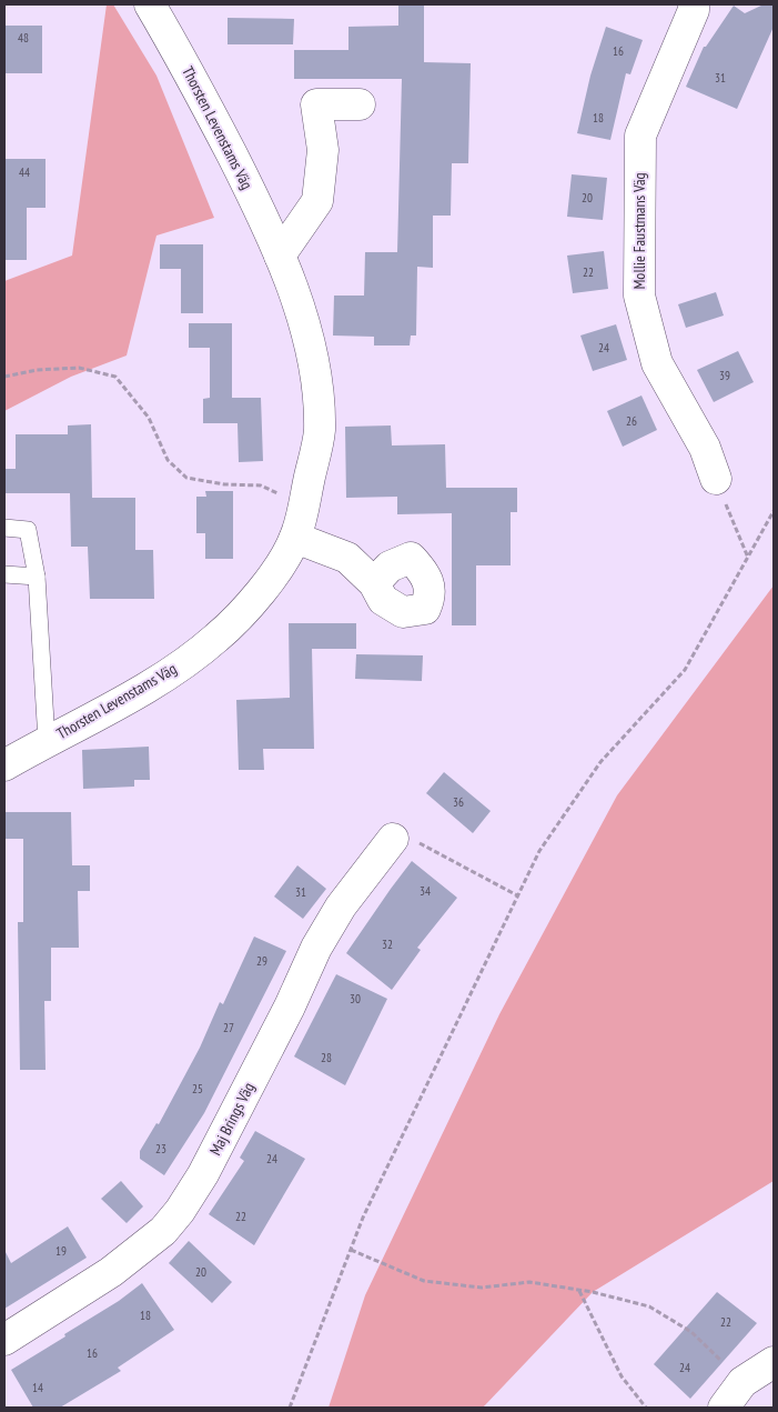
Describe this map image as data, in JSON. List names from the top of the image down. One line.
{"streets":{"street":["Thorsten Levenstams Väg","Mollie Faustmans Väg","Maj Brings Väg"]},"house_numbers":["48","16","31","18","44","20","22","24","39","26","36","34","31","32","29","30","27","28","25","23","24","22","19","20","18","22","16","24","14"]}
